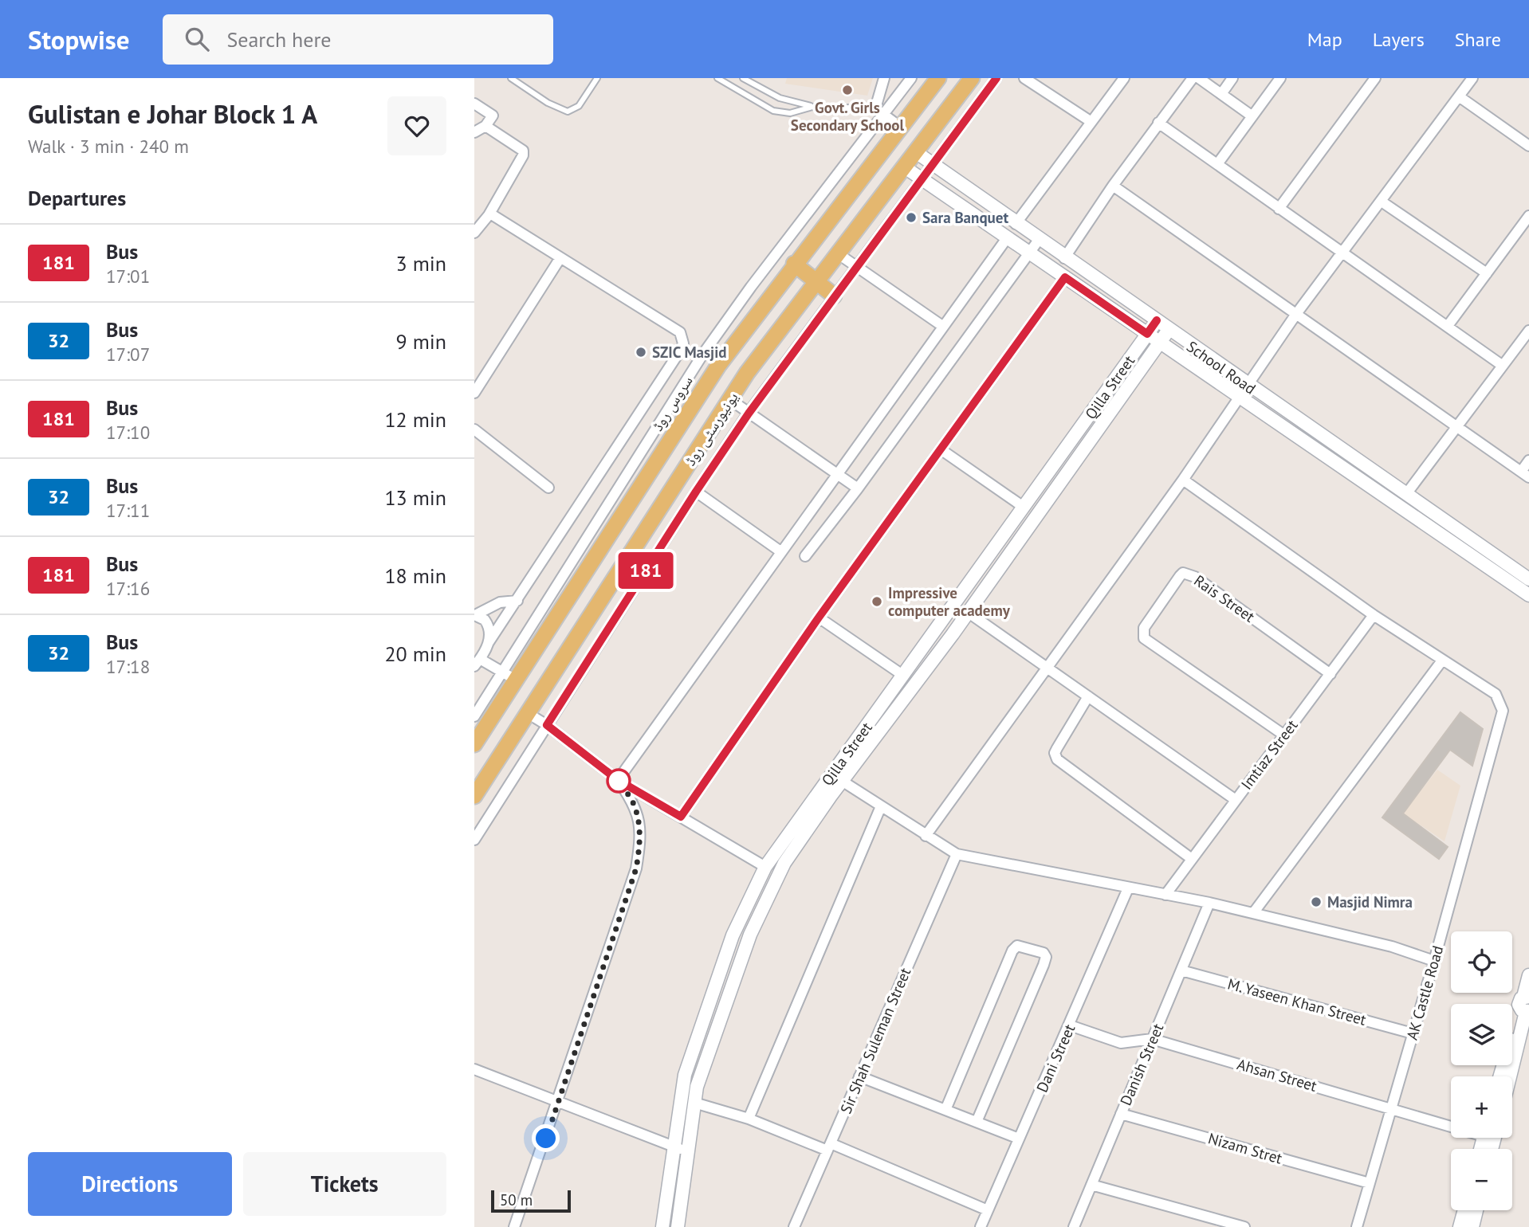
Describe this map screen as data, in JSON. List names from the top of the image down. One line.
{"streets":{"main road":["یونیورسٹی روڈ"],"street":["School Road","Qilla Street","سروس روڈ","Rais Street","Imtiaz Street","AK Castle Road","M. Yaseen Khan Street","Sir Shah Suleman Street","Dani Street","Danish Street","Ahsan Street","Nizam Stret"]},"crossings":[["School Road","Qilla Street"],["School Road","یونیورسٹی روڈ"],["سروس روڈ","یونیورسٹی روڈ"],["Rais Street","Imtiaz Street"],["AK Castle Road","M. Yaseen Khan Street"],["AK Castle Road","Ahsan Street"],["AK Castle Road","Nizam Stret"],["M. Yaseen Khan Street","Danish Street"],["Dani Street","Ahsan Street"],["Danish Street","Ahsan Street"],["Danish Street","Nizam Stret"]],"places":["Govt. Girls Secondary School","Sara Banquet","SZIC Masjid","Impressive computer academy","Masjid Nimra"],"lines":["bus line 181"],"scale_bar":"50 m","page":{"header":"Stopwise","search":"Search here","nav":["Map","Layers","Share"],"heading":[["Gulistan e Johar Block 1 A","Walk · 3 min · 240 m"],"Departures"],"on_map":"181","list":[{"mark":"181","name":"Bus","note":"17:01","value":"3 min"},{"mark":"32","name":"Bus","note":"17:07","value":"9 min"},{"mark":"181","name":"Bus","note":"17:10","value":"12 min"},{"mark":"32","name":"Bus","note":"17:11","value":"13 min"},{"mark":"181","name":"Bus","note":"17:16","value":"18 min"},{"mark":"32","name":"Bus","note":"17:18","value":"20 min"}],"map_buttons":["+","−"],"buttons":["Directions","Tickets"],"scale":"50 m"}}
